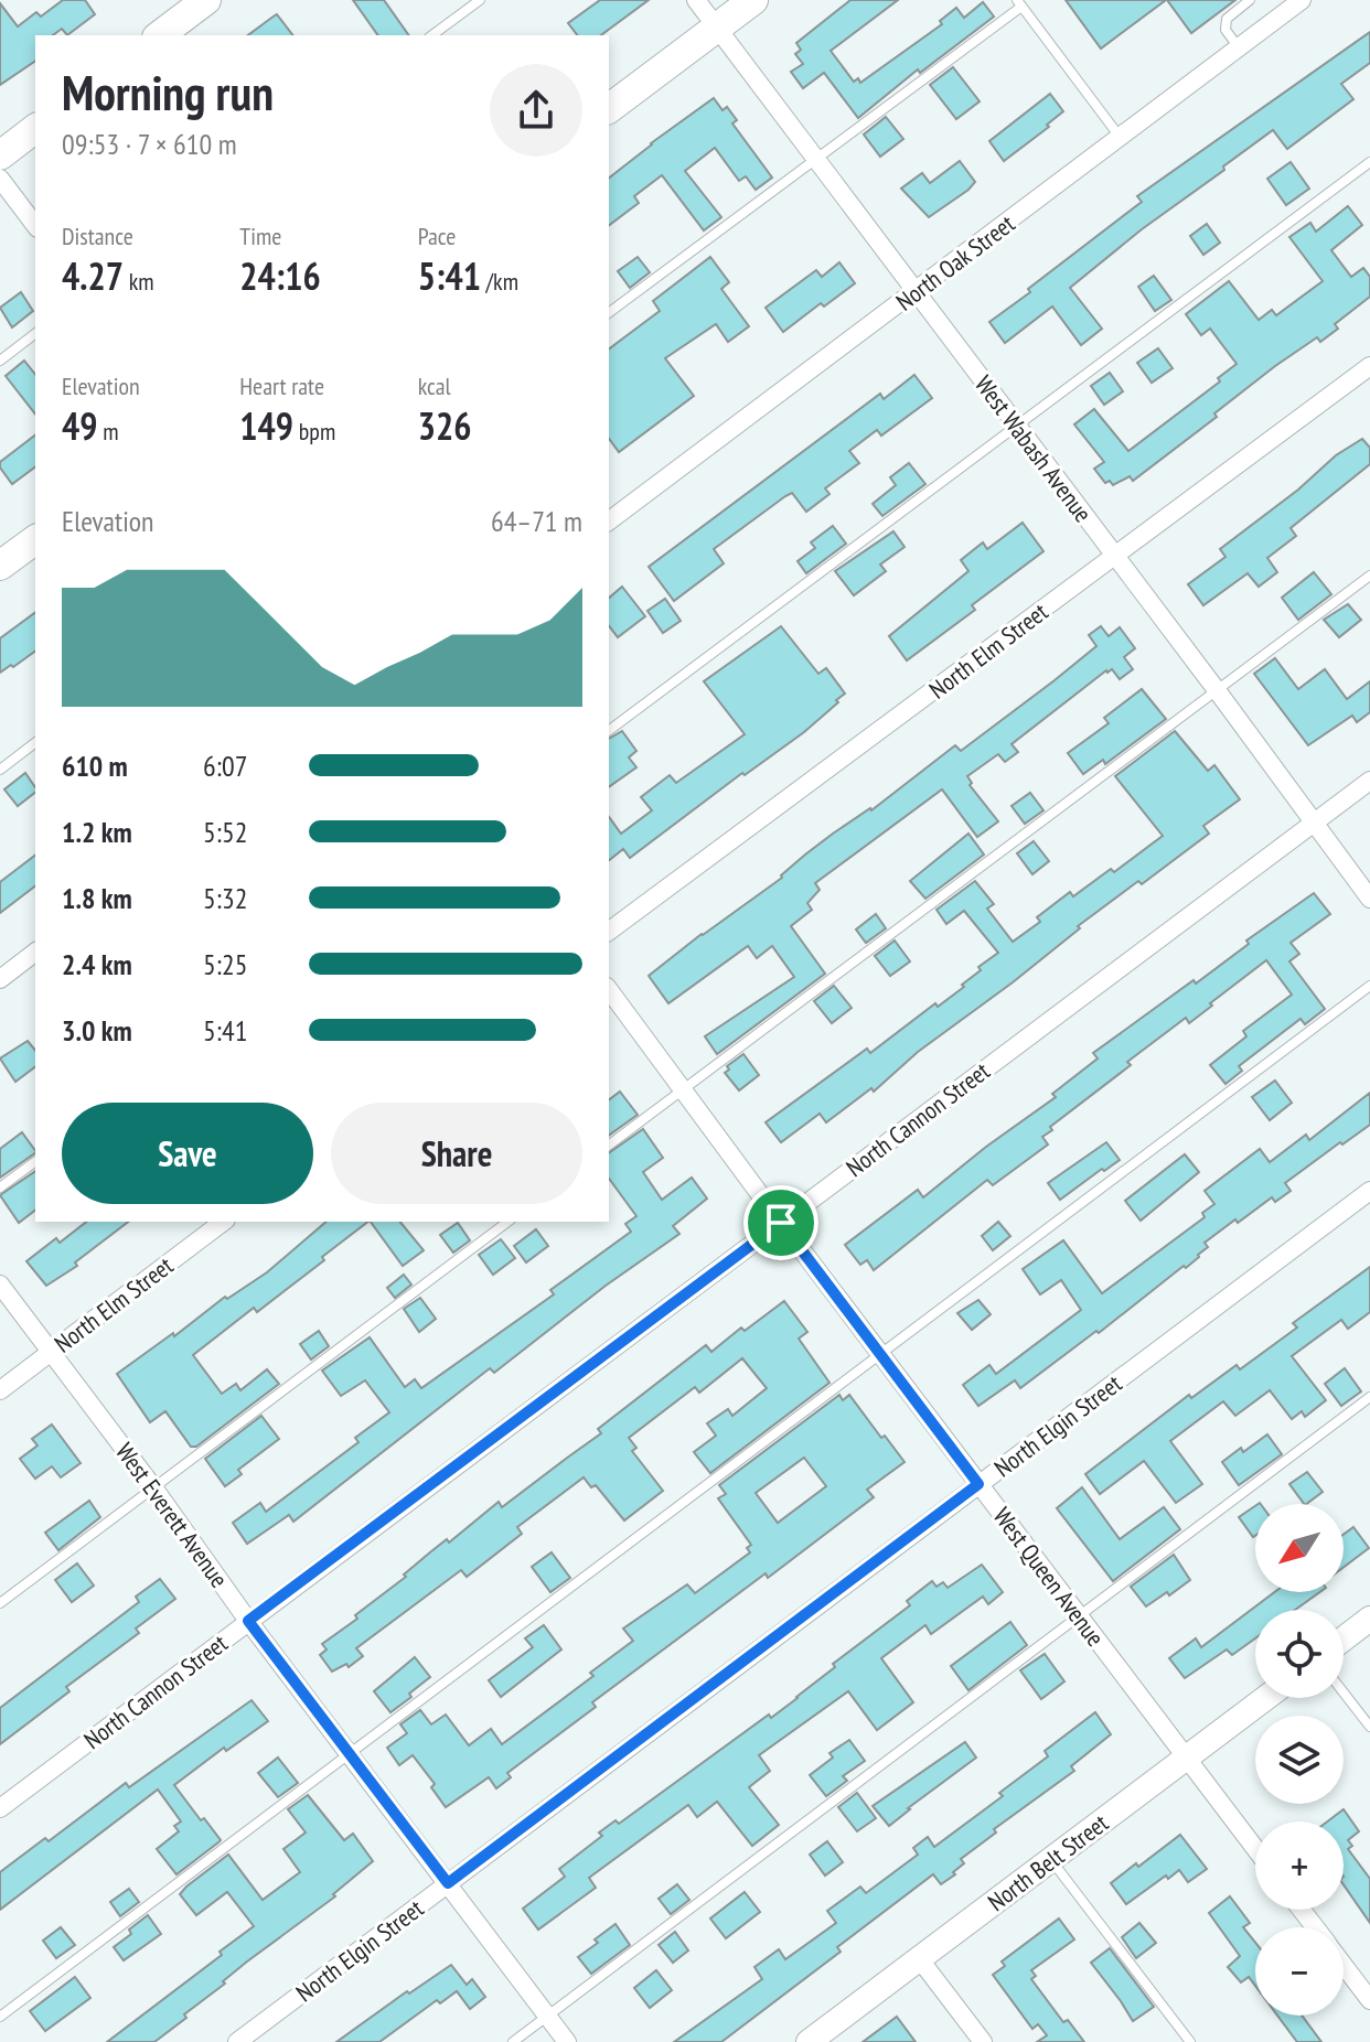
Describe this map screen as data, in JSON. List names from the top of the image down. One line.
{"streets":{"street":["North Oak Street","West Wabash Avenue","North Elm Street","North Cannon Street","North Elgin Street","West Everett Avenue","West Queen Avenue","North Belt Street"]},"crossings":[["North Oak Street","West Wabash Avenue"],["West Wabash Avenue","North Elm Street"],["West Wabash Avenue","North Cannon Street"],["North Elm Street","West Everett Avenue"],["North Cannon Street","West Everett Avenue"],["North Cannon Street","West Queen Avenue"],["North Elgin Street","West Everett Avenue"],["North Elgin Street","West Queen Avenue"],["West Queen Avenue","North Belt Street"]],"north":"bottom left","page":{"heading":["Morning run","09:53 · 7 × 610 m"],"stats":[["Distance","4.27 km"],["Time","24:16"],["Pace","5:41 /km"],["Elevation","49 m"],["Heart rate","149 bpm"],["kcal","326"]],"chart":["Elevation","64–71 m"],"list":[{"name":"610 m","note":"6:07"},{"name":"1.2 km","note":"5:52"},{"name":"1.8 km","note":"5:32"},{"name":"2.4 km","note":"5:25"},{"name":"3.0 km","note":"5:41"}],"buttons":["Save","Share"],"map_buttons":["+","−"]}}
